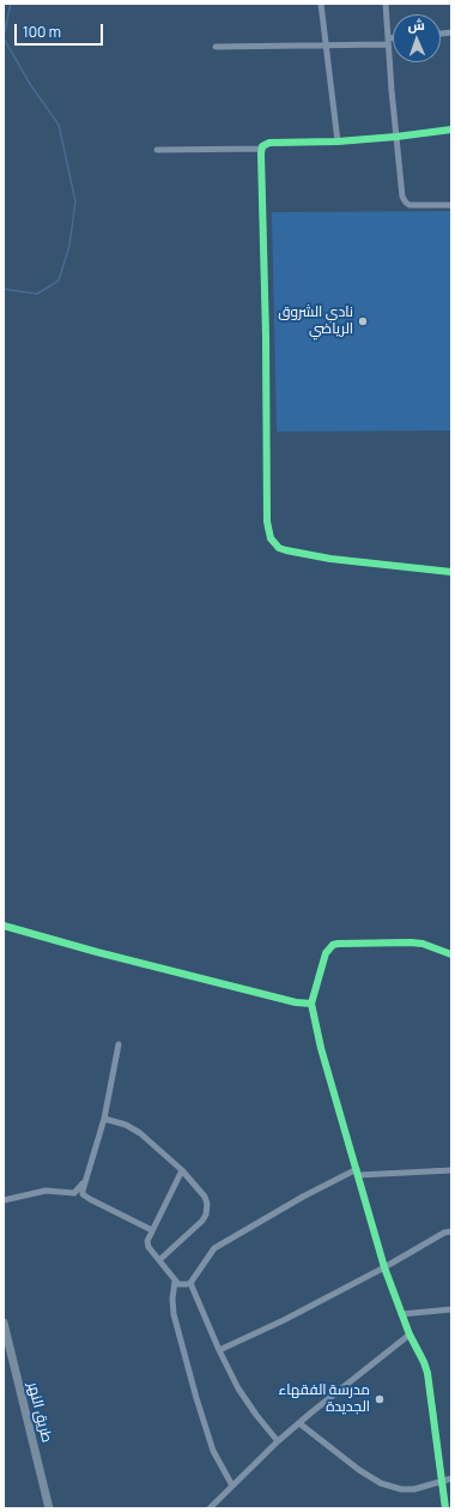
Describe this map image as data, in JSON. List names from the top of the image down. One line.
{"streets":{"main road":["طريق النهر"]},"places":["نادي الشروق الرياضي","مدرسة الفقهاء الجديدة"],"scale_bar":"100 m","north":"top"}
